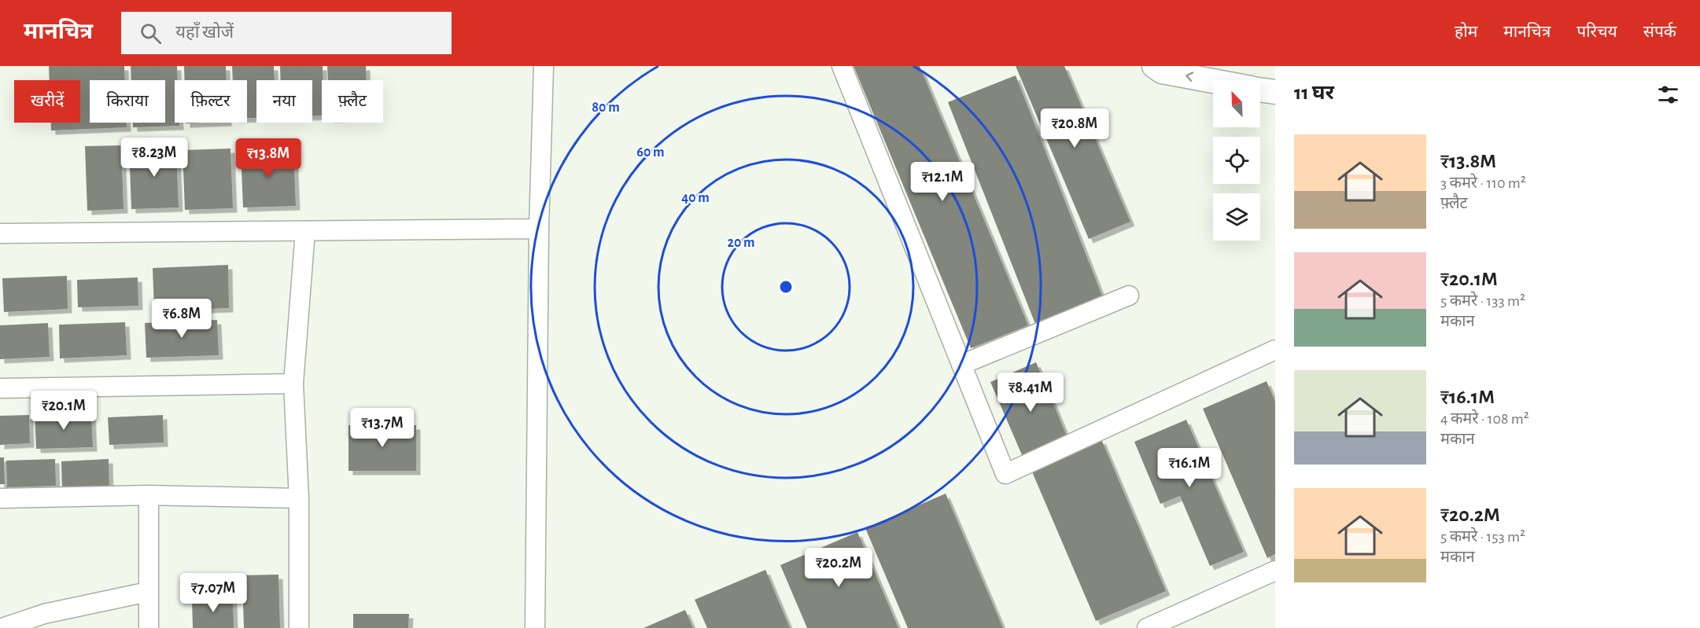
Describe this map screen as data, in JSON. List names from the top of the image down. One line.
{"north":"top left","page":{"header":"मानचित्र","search":"यहाँ खोजें","nav":["होम","मानचित्र","परिचय","संपर्क"],"heading":"11 घर","chip":["खरीदें","किराया","फ़िल्टर","नया","फ़्लैट"],"price":["₹20.8M","₹8.23M","₹13.8M","₹12.1M","₹6.8M","₹8.41M","₹20.1M","₹13.7M","₹16.1M","₹20.2M","₹7.07M"],"list":[{"name":"₹13.8M","note":"3 कमरे · 110 m² · फ़्लैट"},{"name":"₹20.1M","note":"5 कमरे · 133 m² · मकान"},{"name":"₹16.1M","note":"4 कमरे · 108 m² · मकान"},{"name":"₹20.2M","note":"5 कमरे · 153 m² · मकान"}]},"rings":["80 m","60 m","40 m","20 m"]}
